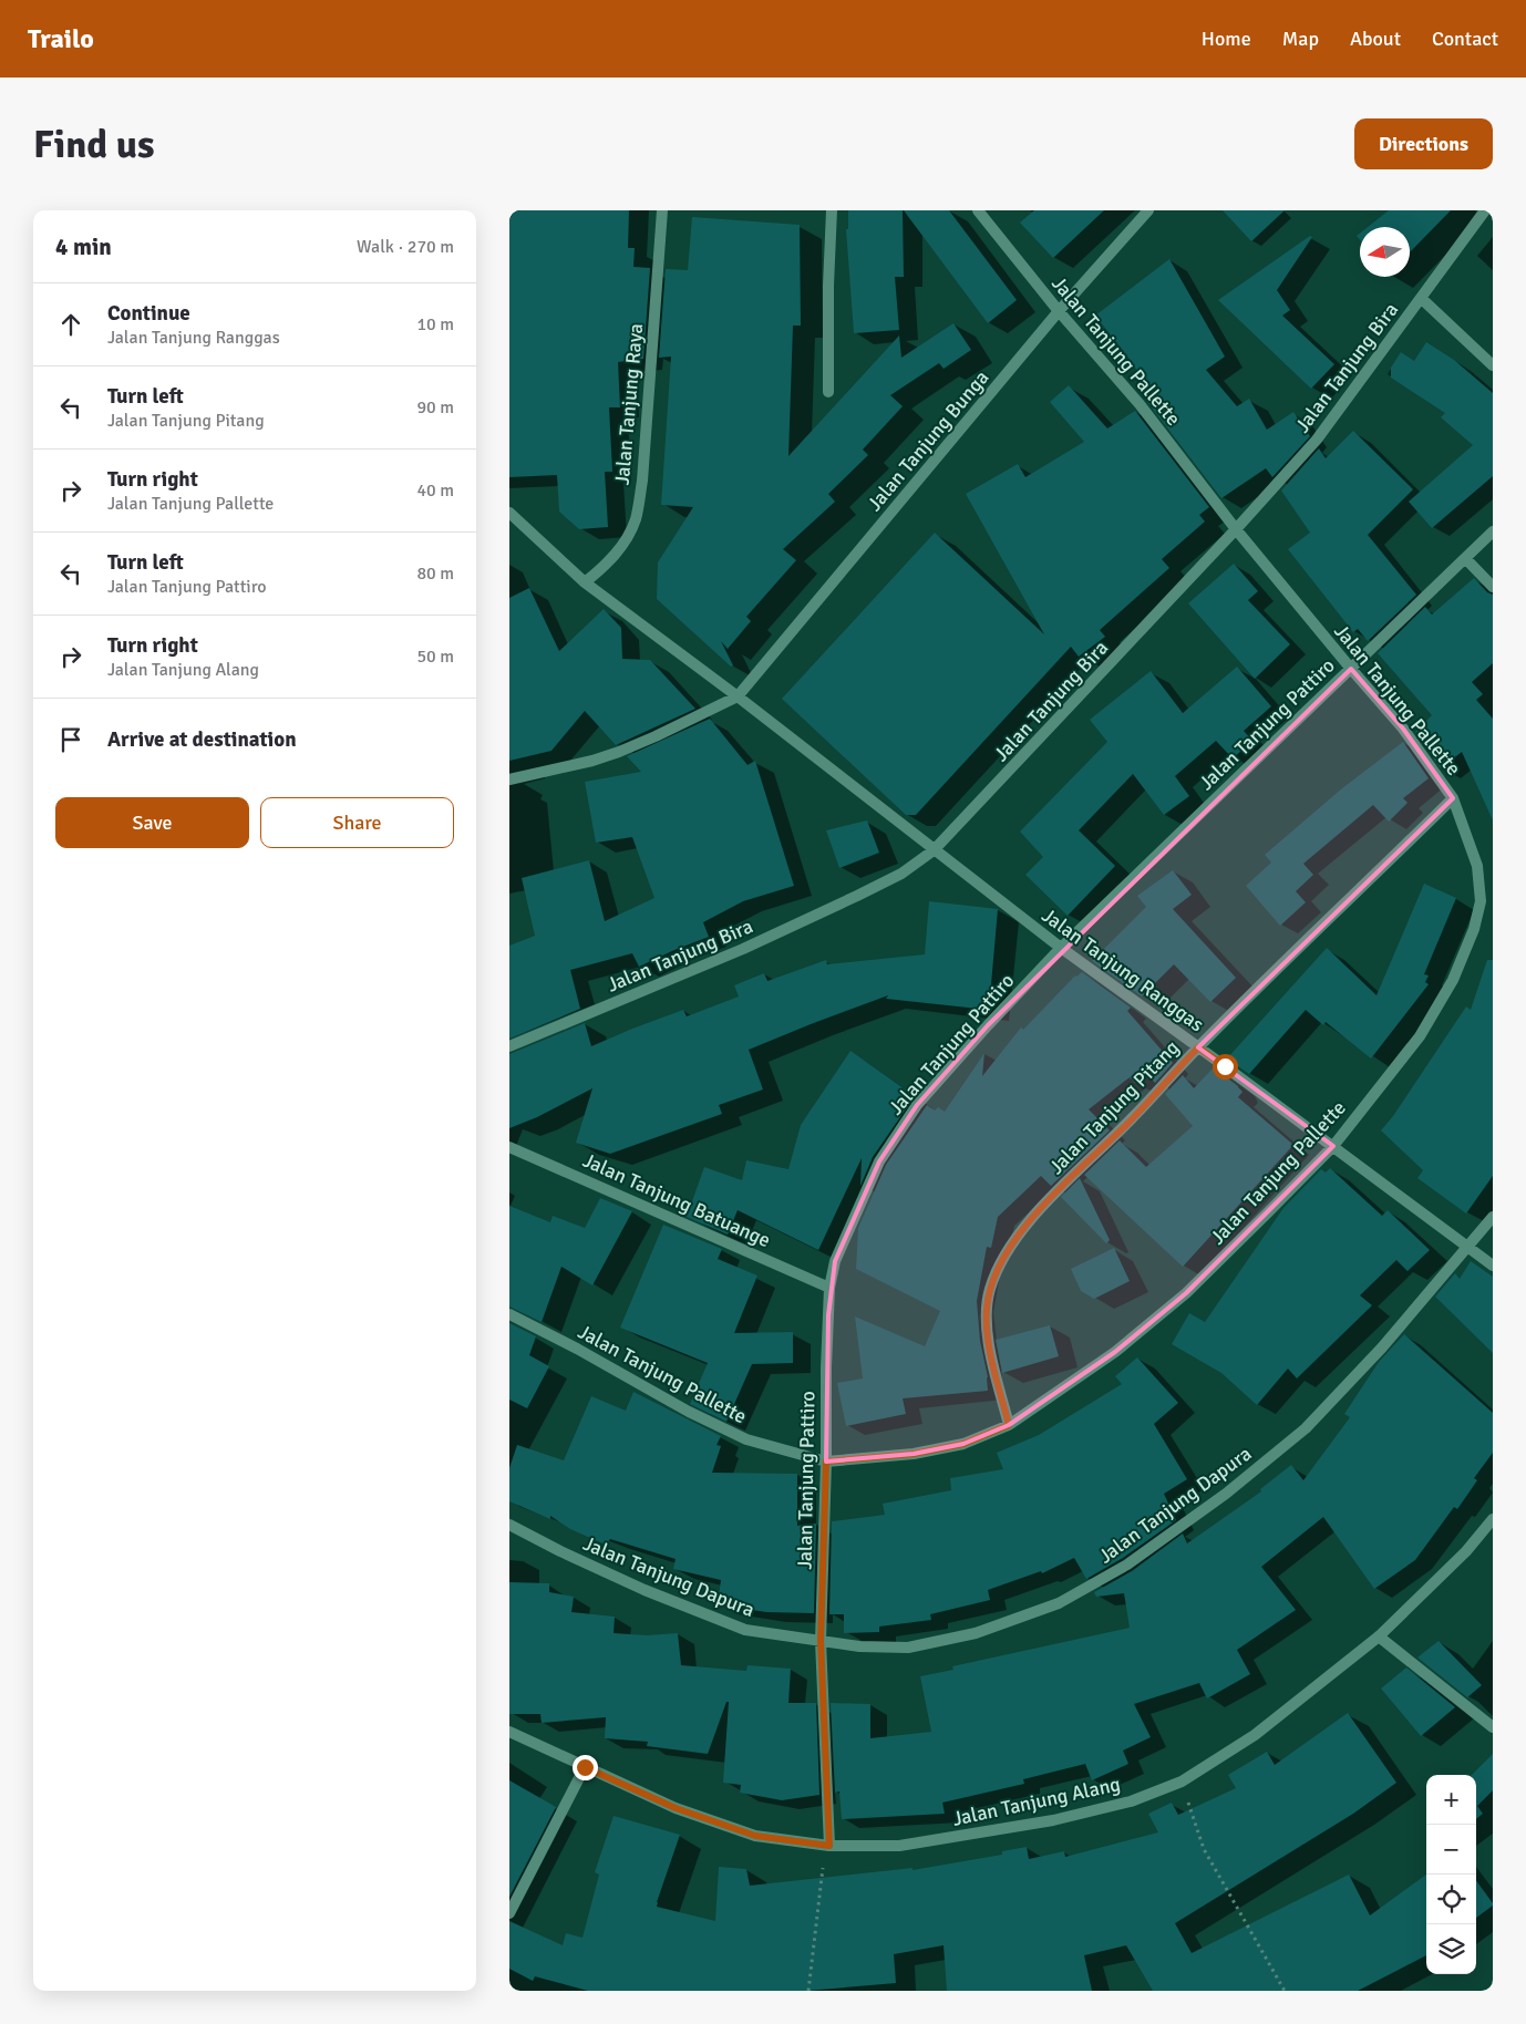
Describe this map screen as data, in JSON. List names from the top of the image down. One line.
{"streets":{"street":["Jalan Tanjung Pallette","Jalan Tanjung Bira","Jalan Tanjung Raya","Jalan Tanjung Bunga","Jalan Tanjung Pattiro","Jalan Tanjung Ranggas","Jalan Tanjung Pitang","Jalan Tanjung Batuange","Jalan Tanjung Dapura","Jalan Tanjung Alang"]},"crossings":[["Jalan Tanjung Pallette","Jalan Tanjung Bira"],["Jalan Tanjung Pallette","Jalan Tanjung Bunga"],["Jalan Tanjung Pallette","Jalan Tanjung Pattiro"],["Jalan Tanjung Pallette","Jalan Tanjung Ranggas"],["Jalan Tanjung Pallette","Jalan Tanjung Pitang"],["Jalan Tanjung Bira","Jalan Tanjung Ranggas"],["Jalan Tanjung Bunga","Jalan Tanjung Ranggas"],["Jalan Tanjung Pattiro","Jalan Tanjung Ranggas"],["Jalan Tanjung Pattiro","Jalan Tanjung Batuange"],["Jalan Tanjung Pattiro","Jalan Tanjung Dapura"],["Jalan Tanjung Pattiro","Jalan Tanjung Alang"],["Jalan Tanjung Ranggas","Jalan Tanjung Pitang"],["Jalan Tanjung Ranggas","Jalan Tanjung Dapura"]],"north":"left","page":{"header":"Trailo","nav":["Home","Map","About","Contact"],"buttons":["Directions",["Save","Share"]],"title":"Find us","heading":["4 min","Walk · 270 m"],"list":[["Continue","Jalan Tanjung Ranggas","10 m"],["Turn left","Jalan Tanjung Pitang","90 m"],["Turn right","Jalan Tanjung Pallette","40 m"],["Turn left","Jalan Tanjung Pattiro","80 m"],["Turn right","Jalan Tanjung Alang","50 m"],"Arrive at destination"],"map_buttons":["+","−"]}}
